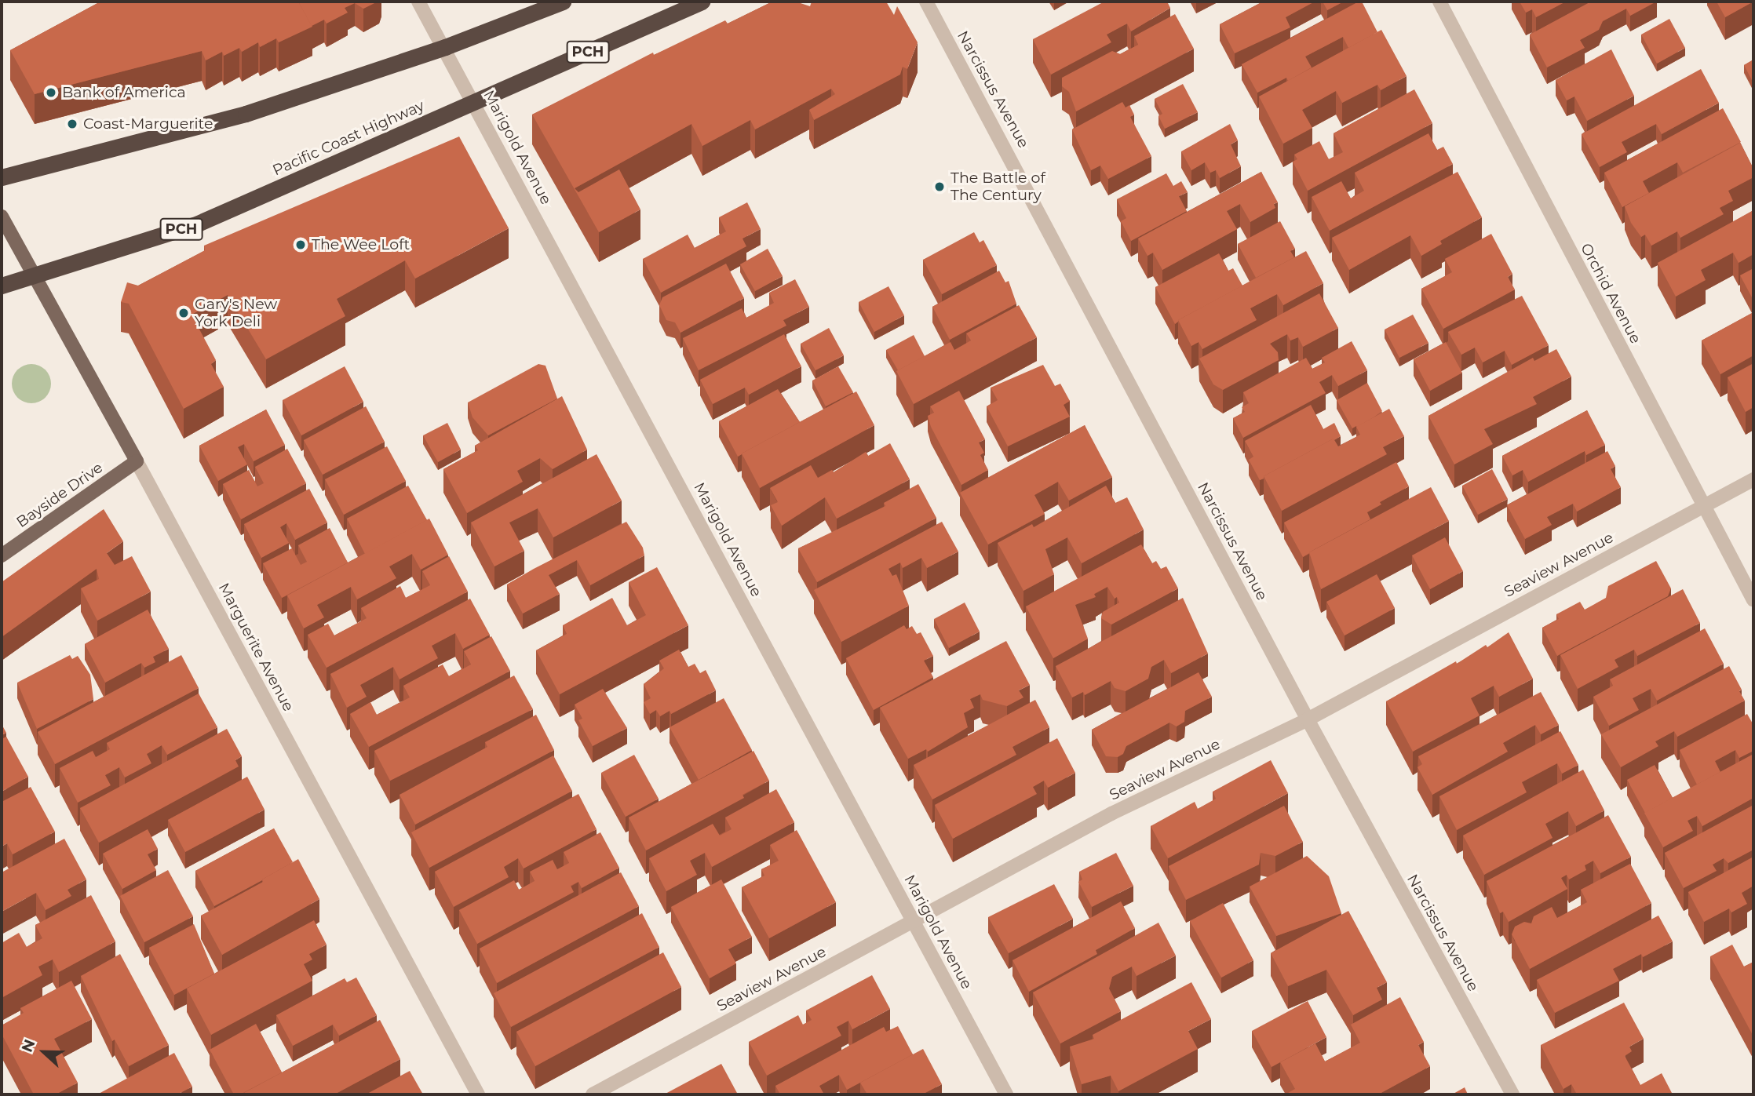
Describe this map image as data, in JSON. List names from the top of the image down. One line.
{"streets":{"highway":["PCH","Pacific Coast Highway"],"main road":["Bayside Drive","Marguerite Avenue"],"street":["Narcissus Avenue","Marigold Avenue","Orchid Avenue","Seaview Avenue"]},"crossings":[["Narcissus Avenue","Seaview Avenue"],["Pacific Coast Highway","Marigold Avenue"],["Pacific Coast Highway","Marguerite Avenue"],["Marigold Avenue","Seaview Avenue"],["Orchid Avenue","Seaview Avenue"],["Bayside Drive","Marguerite Avenue"]],"places":["Bank of America","Coast-Marguerite","The Battle of The Century","The Wee Loft","Gary's New York Deli"],"north":"left"}
